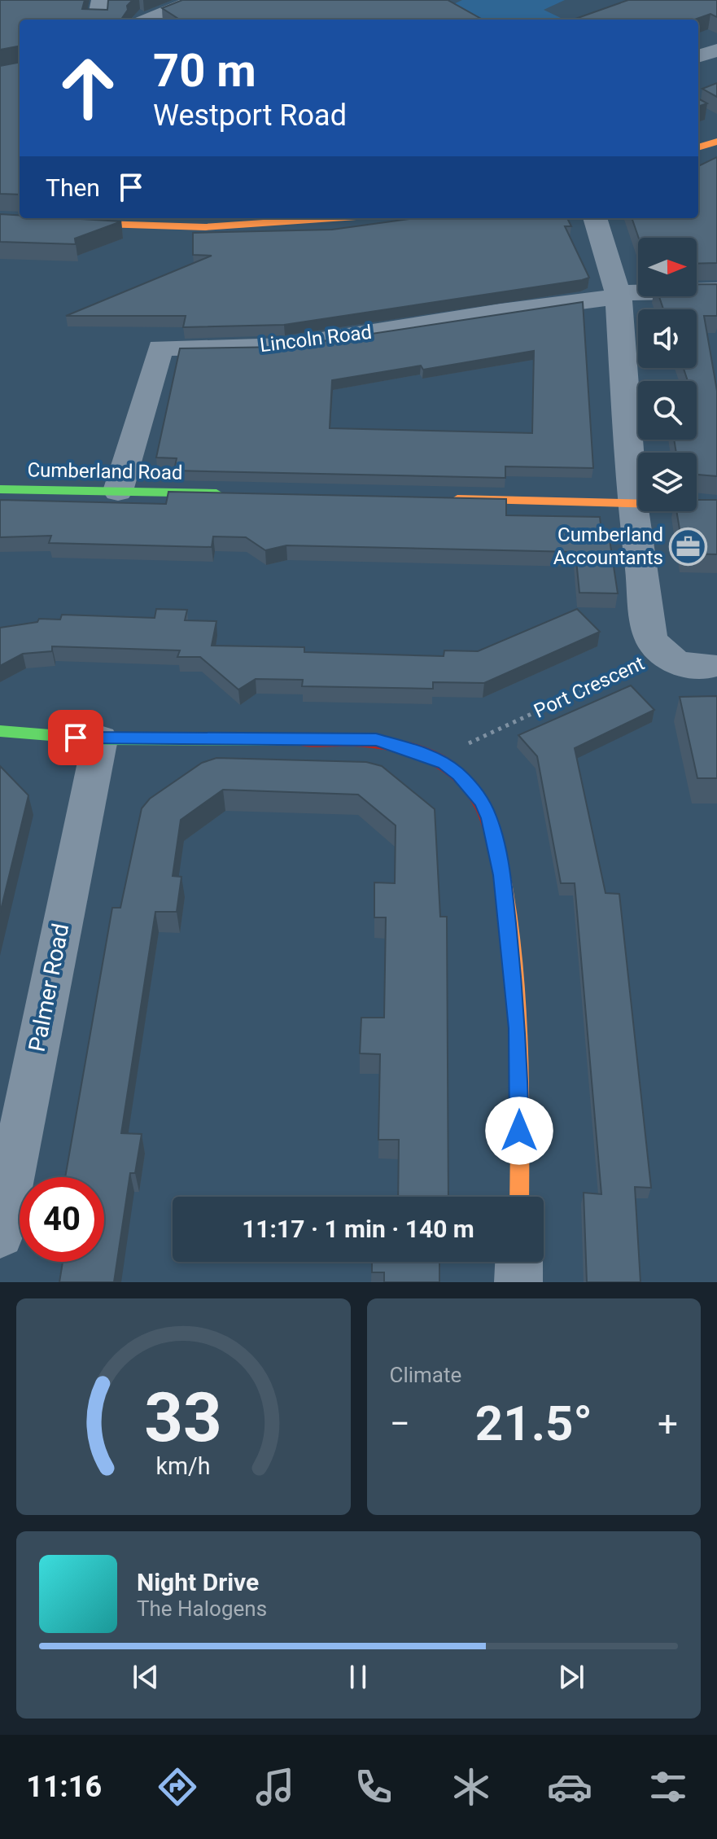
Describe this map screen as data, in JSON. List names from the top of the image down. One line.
{"streets":{"street":["Lincoln Road","Cumberland Road","Port Crescent","Palmer Road"]},"crossings":[["Lincoln Road","Cumberland Road"]],"places":{"office":["Cumberland Accountants"]},"north":"right","page":{"turn":["70 m","Westport Road"],"then":"Then","limit":"40","trip":"11:17 · 1 min · 140 m","tile":"Climate","heat":["−","21.5°","+"],"song":["Night Drive","The Halogens"],"tabs":"11:16","gauge":["33","km/h"]}}
